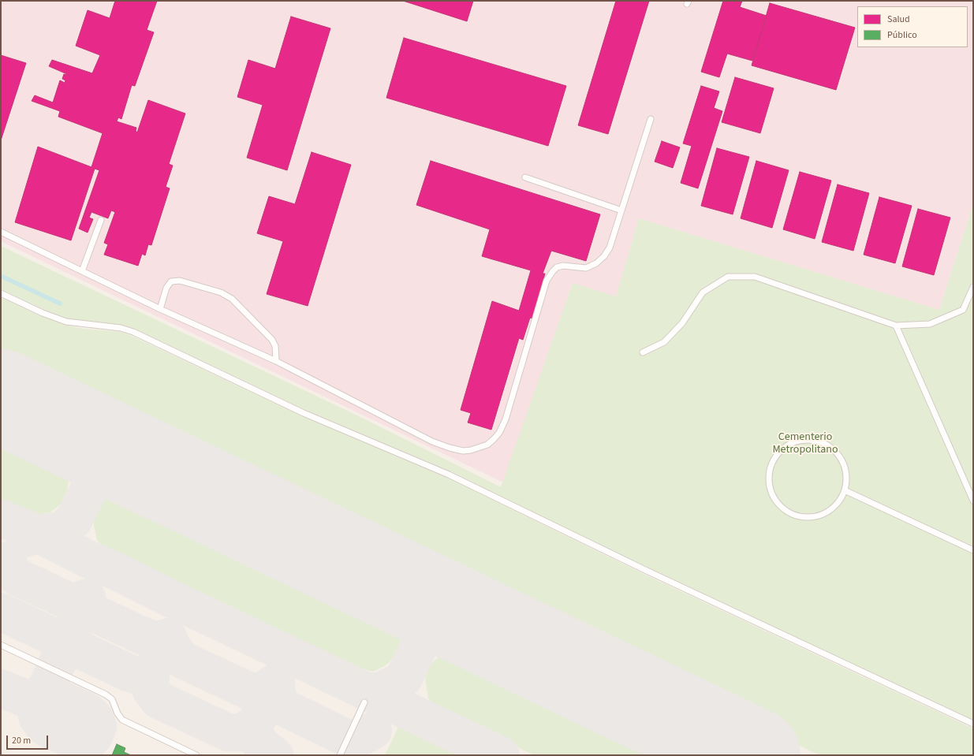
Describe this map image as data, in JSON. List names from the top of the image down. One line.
{"parks":["Cementerio Metropolitano"],"legend":["Salud","Público"],"scale_bar":"20 m"}
